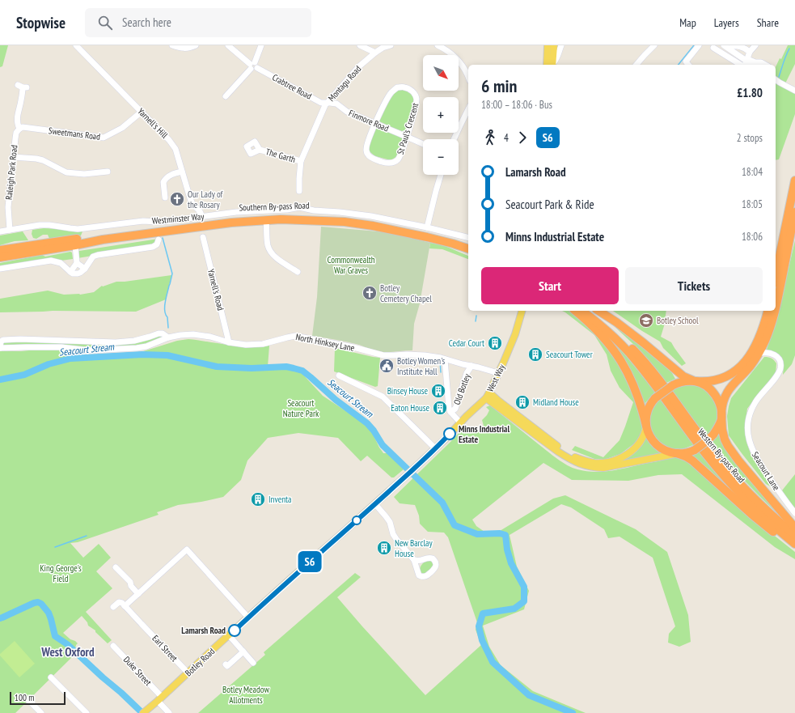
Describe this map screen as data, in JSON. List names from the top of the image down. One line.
{"streets":{"highway":["Southern By-pass Road","Western By-pass Road"],"main road":["West Way","Botley Road"],"street":["Montagu Road","Crabtree Road","Finmore Road","Yarnell's Hill","St Paul's Crescent","Sweetmans Road","The Garth","Raleigh Park Road","Westminster Way","Yarnell's Road","North Hinksey Lane","Old Botley","Seacourt Lane","Earl Street","Duke Street"]},"crossings":[["Montagu Road","Crabtree Road"],["Montagu Road","Finmore Road"],["Montagu Road","The Garth"],["Crabtree Road","Finmore Road"],["Finmore Road","St Paul's Crescent"],["Yarnell's Hill","Sweetmans Road"],["Yarnell's Hill","Westminster Way"],["Sweetmans Road","Raleigh Park Road"],["Raleigh Park Road","Westminster Way"],["Yarnell's Road","North Hinksey Lane"],["North Hinksey Lane","West Way"],["North Hinksey Lane","Old Botley"],["West Way","Botley Road"],["Earl Street","Botley Road"],["Botley Road","Duke Street"]],"districts":["West Oxford"],"water":["Seacourt Stream"],"parks":["Commonwealth War Graves","Seacourt Nature Park","King George's Field","Botley Meadow Allotments"],"places":{"church":["Our Lady of the Rosary","Botley Cemetery Chapel"],"school or university":["Botley School"],"building":["Cedar Court","Seacourt Tower","Binsey House","Midland House","Eaton House","Inventa","New Barclay House"],"public building":["Botley Women's Institute Hall"],"other":["Minns Industrial Estate","Lamarsh Road"]},"lines":["bus line S6"],"scale_bar":"100 m","north":"bottom right","page":{"header":"Stopwise","search":"Search here","nav":["Map","Layers","Share"],"on_map":"S6","map_buttons":["+","−"],"heading":["6 min","18:00 – 18:06 · Bus","£1.80"],"legs":["4","S6","2 stops"],"list":[{"name":"Lamarsh Road","value":"18:04"},{"name":"Seacourt Park & Ride","value":"18:05"},{"name":"Minns Industrial Estate","value":"18:06"}],"buttons":["Start","Tickets"],"scale":"100 m"}}
